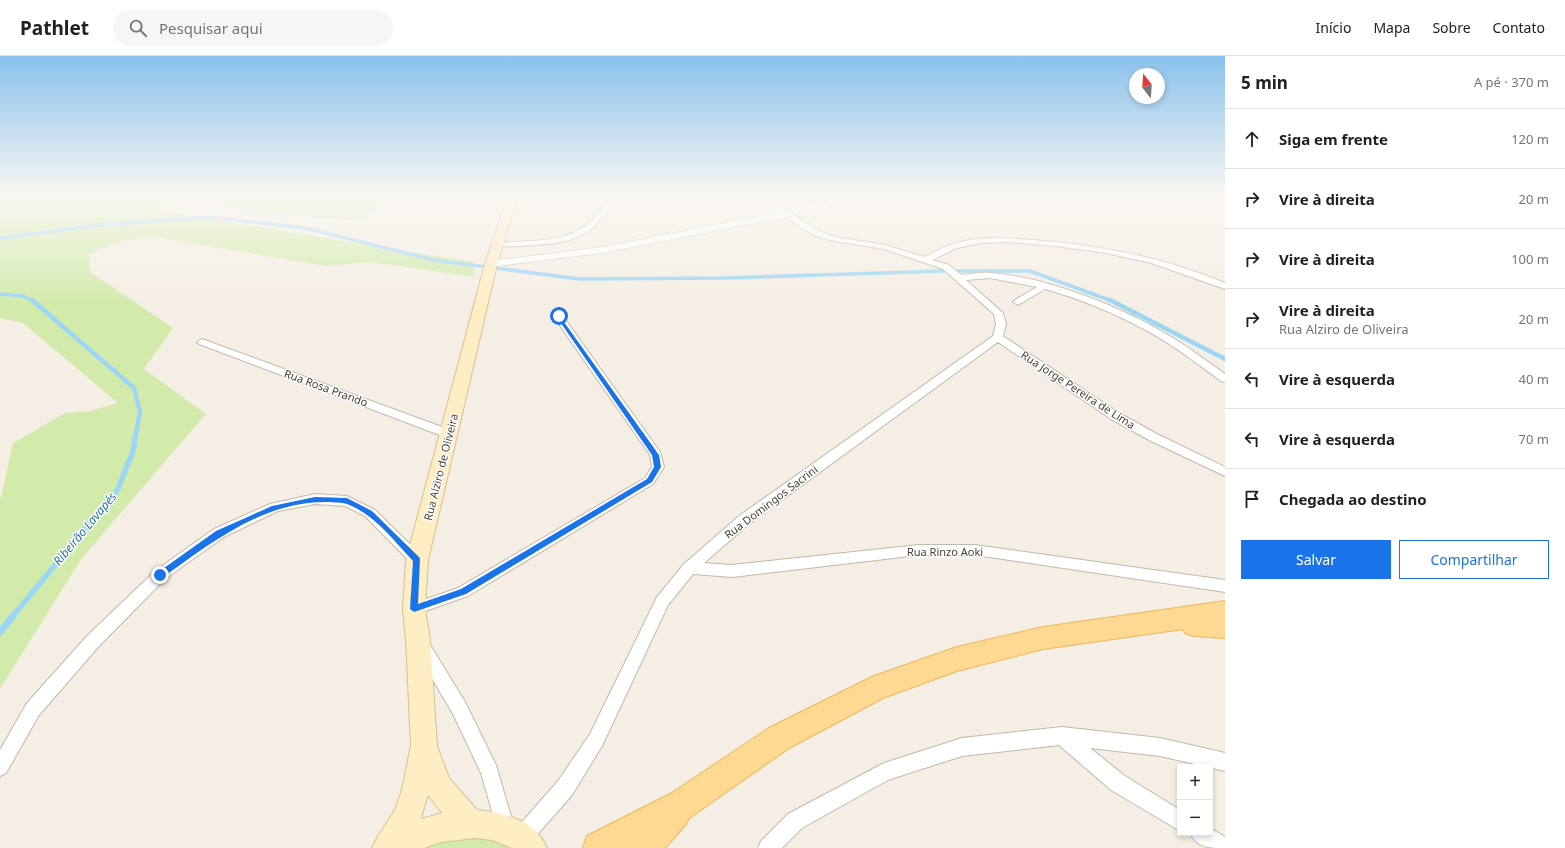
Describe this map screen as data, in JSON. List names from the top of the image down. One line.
{"streets":{"main road":["Rua Alziro de Oliveira"],"street":["Rua Rosa Prando","Rua Jorge Pereira de Lima","Rua Domingos Sacrini","Rua Rinzo Aoki"]},"crossings":[["Rua Rosa Prando","Rua Alziro de Oliveira"],["Rua Jorge Pereira de Lima","Rua Domingos Sacrini"],["Rua Domingos Sacrini","Rua Rinzo Aoki"]],"water":["Ribeirão Lavapés"],"north":"top","page":{"header":"Pathlet","search":"Pesquisar aqui","nav":["Início","Mapa","Sobre","Contato"],"heading":["5 min","A pé · 370 m"],"list":[["Siga em frente","120 m"],["Vire à direita","20 m"],["Vire à direita","100 m"],["Vire à direita","Rua Alziro de Oliveira","20 m"],["Vire à esquerda","40 m"],["Vire à esquerda","70 m"],"Chegada ao destino"],"buttons":["Salvar","Compartilhar"],"map_buttons":["+","−"]}}
